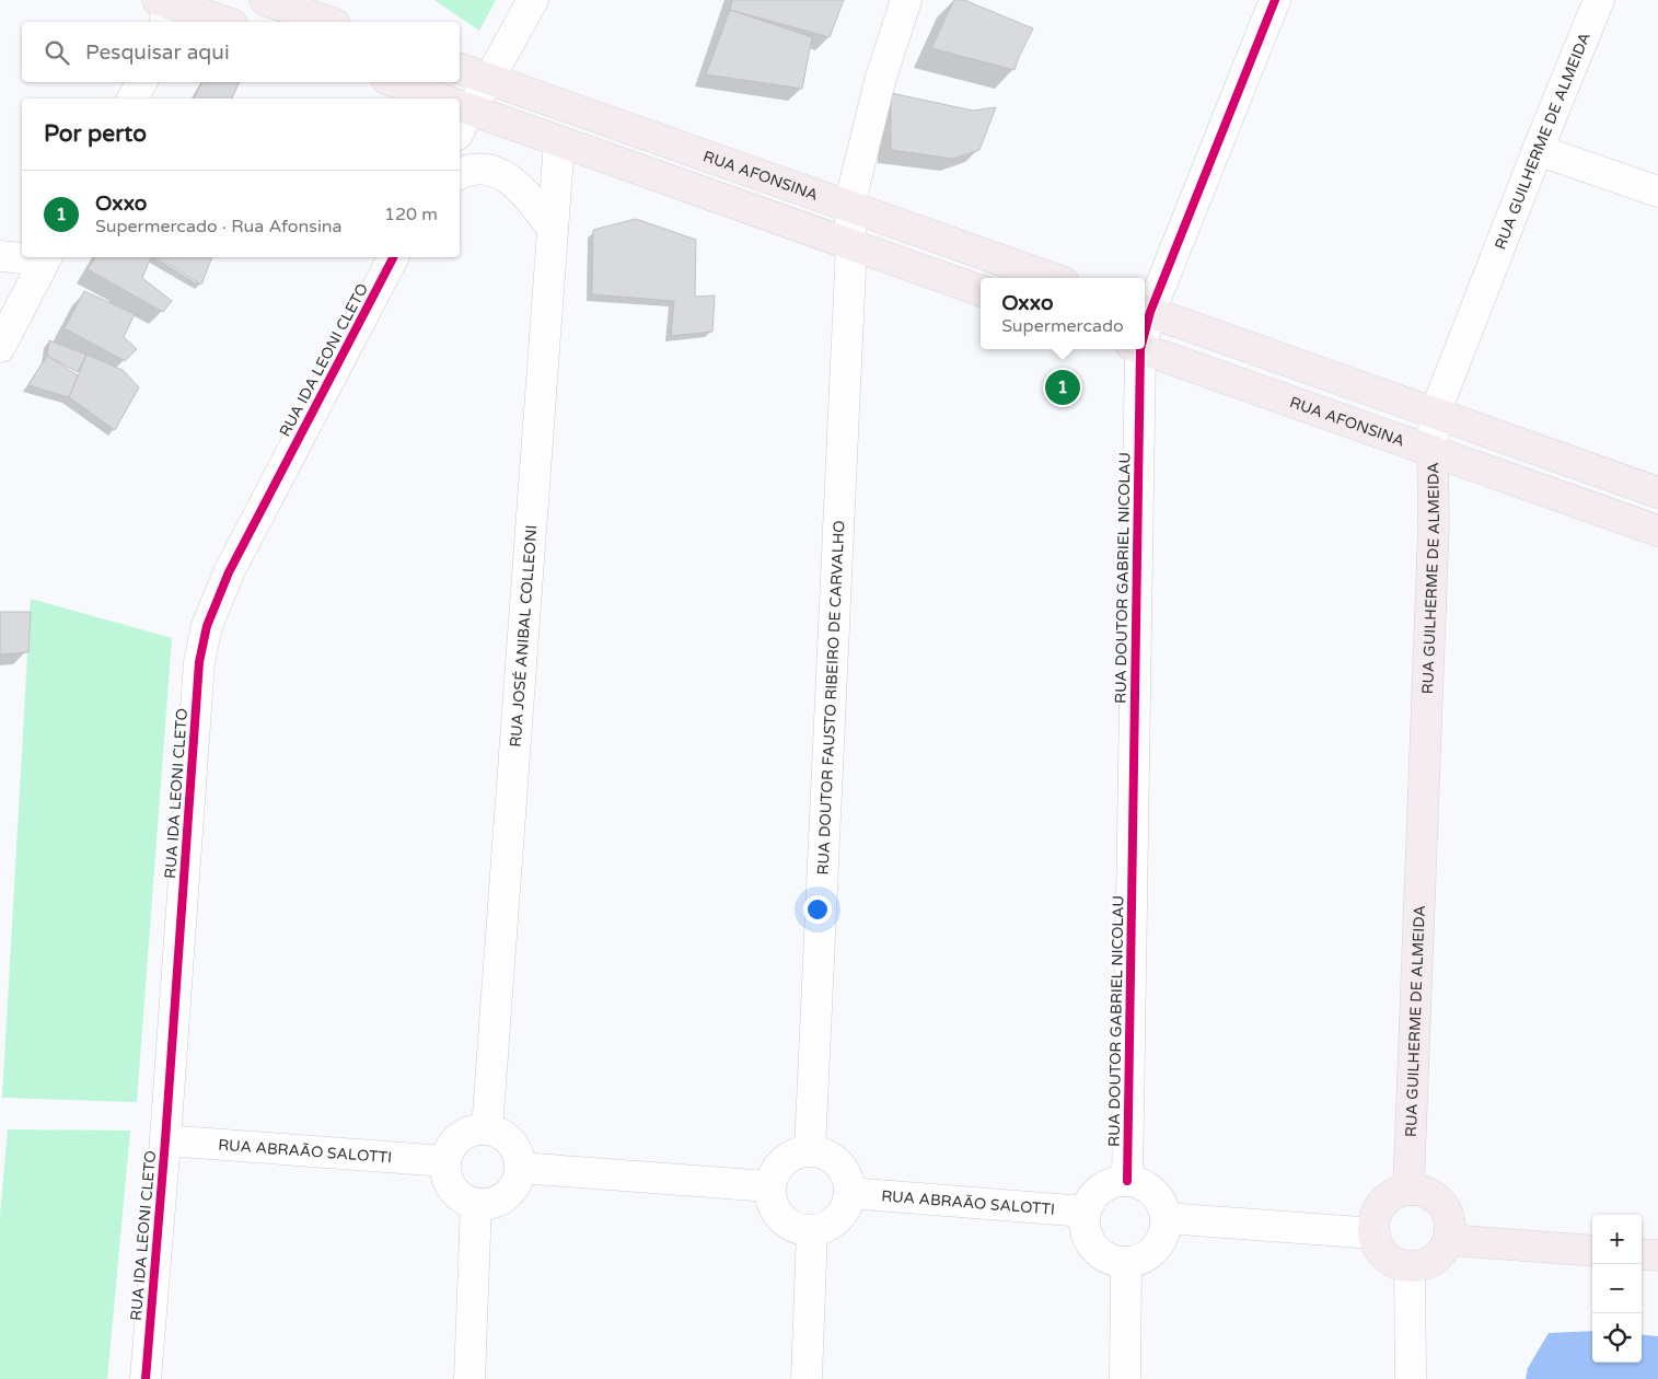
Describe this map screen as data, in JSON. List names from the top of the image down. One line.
{"streets":{"main road":["RUA GUILHERME DE ALMEIDA","RUA AFONSINA"],"street":["RUA IDA LEONI CLETO","RUA DOUTOR GABRIEL NICOLAU","RUA JOSÉ ANIBAL COLLEONI","RUA DOUTOR FAUSTO RIBEIRO DE CARVALHO","RUA ABRAÃO SALOTTI"]},"crossings":[["RUA GUILHERME DE ALMEIDA","RUA AFONSINA"],["RUA AFONSINA","RUA DOUTOR FAUSTO RIBEIRO DE CARVALHO"],["RUA IDA LEONI CLETO","RUA ABRAÃO SALOTTI"],["RUA DOUTOR GABRIEL NICOLAU","RUA ABRAÃO SALOTTI"],["RUA JOSÉ ANIBAL COLLEONI","RUA ABRAÃO SALOTTI"],["RUA DOUTOR FAUSTO RIBEIRO DE CARVALHO","RUA ABRAÃO SALOTTI"]],"page":{"search":"Pesquisar aqui","heading":"Por perto","list":[{"mark":"1","name":"Oxxo","note":"Supermercado · Rua Afonsina","value":"120 m"}],"popup":["Oxxo","Supermercado"],"pins":"1","map_buttons":["+","−"]}}
